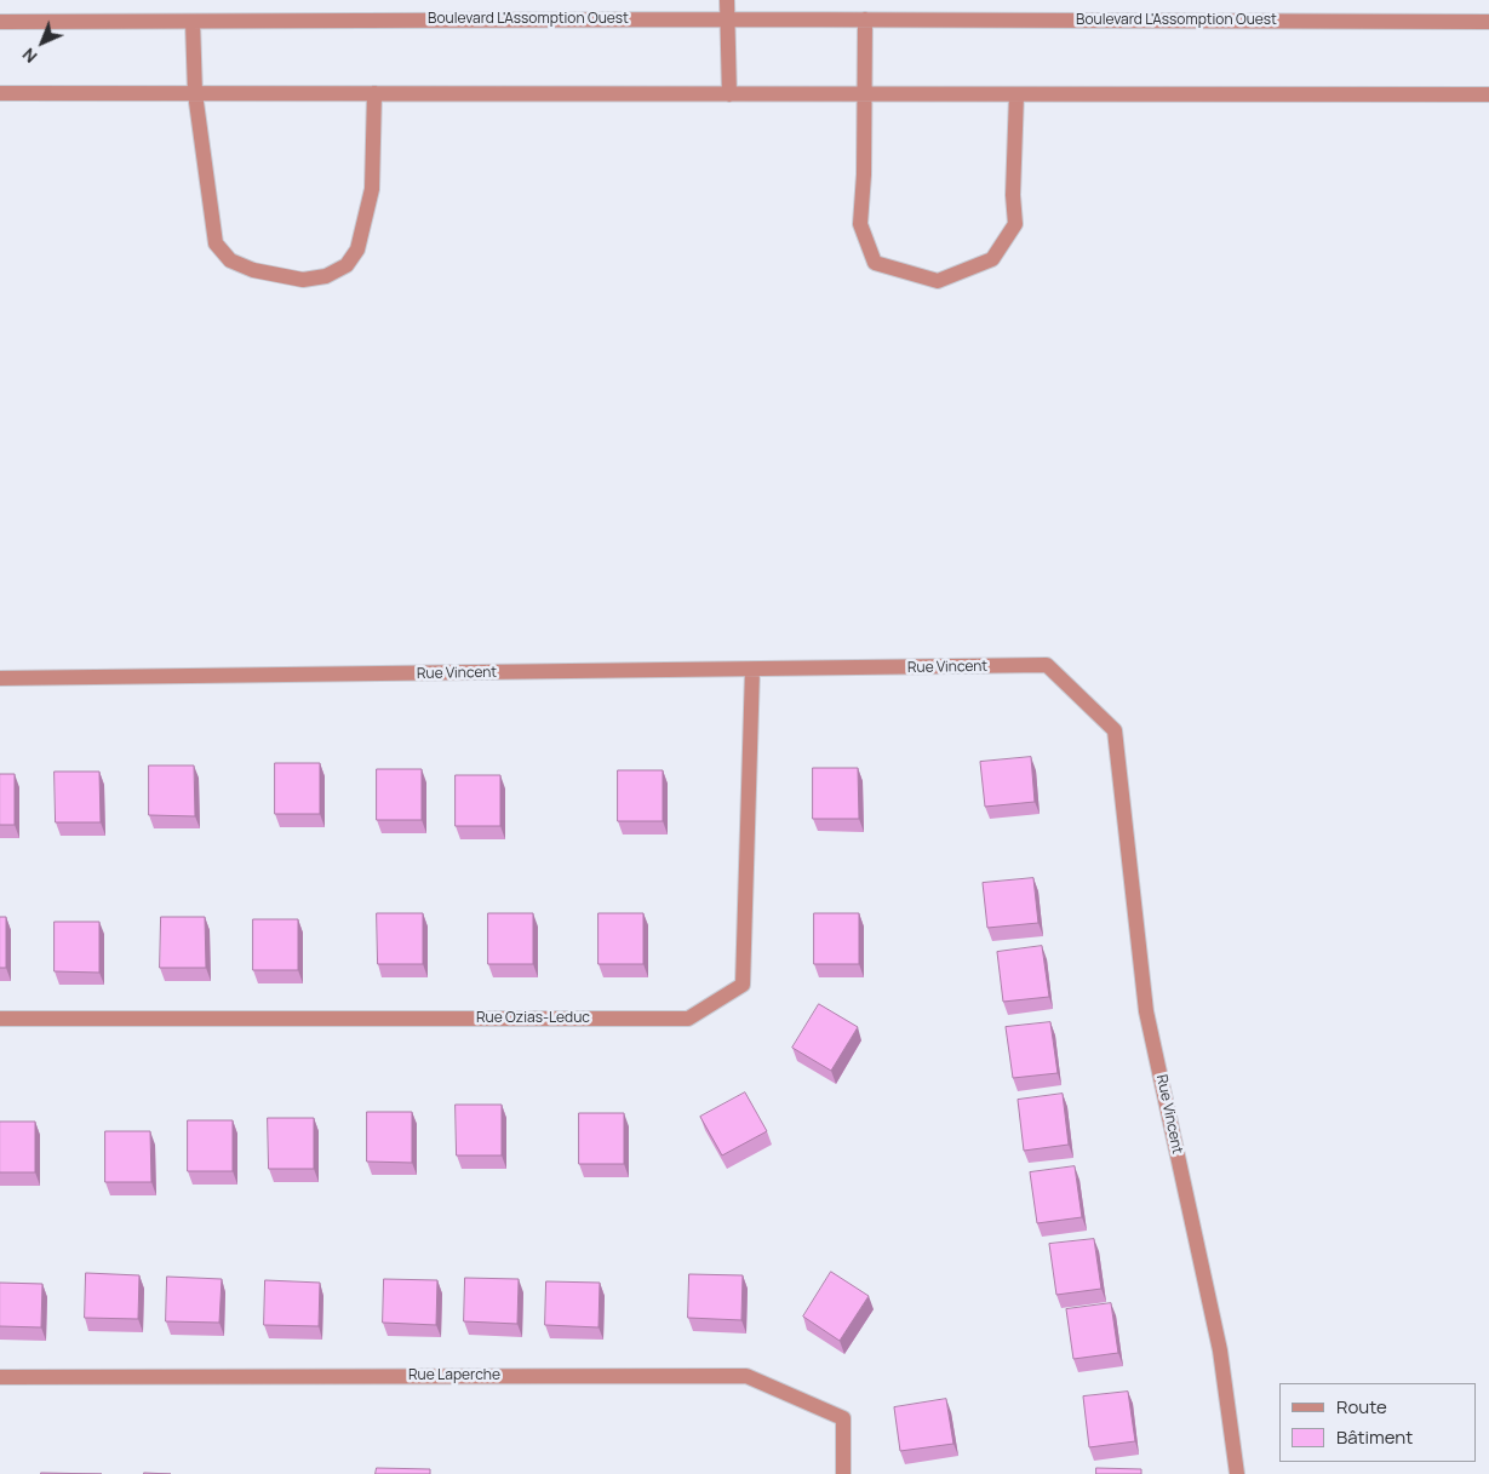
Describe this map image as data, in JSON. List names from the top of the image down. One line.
{"streets":{"street":["Boulevard L'Assomption Ouest","Rue Vincent","Rue Ozias-Leduc","Rue Laperche"]},"crossings":[["Rue Vincent","Rue Ozias-Leduc"]],"legend":["Route","Bâtiment"],"north":"bottom left"}
